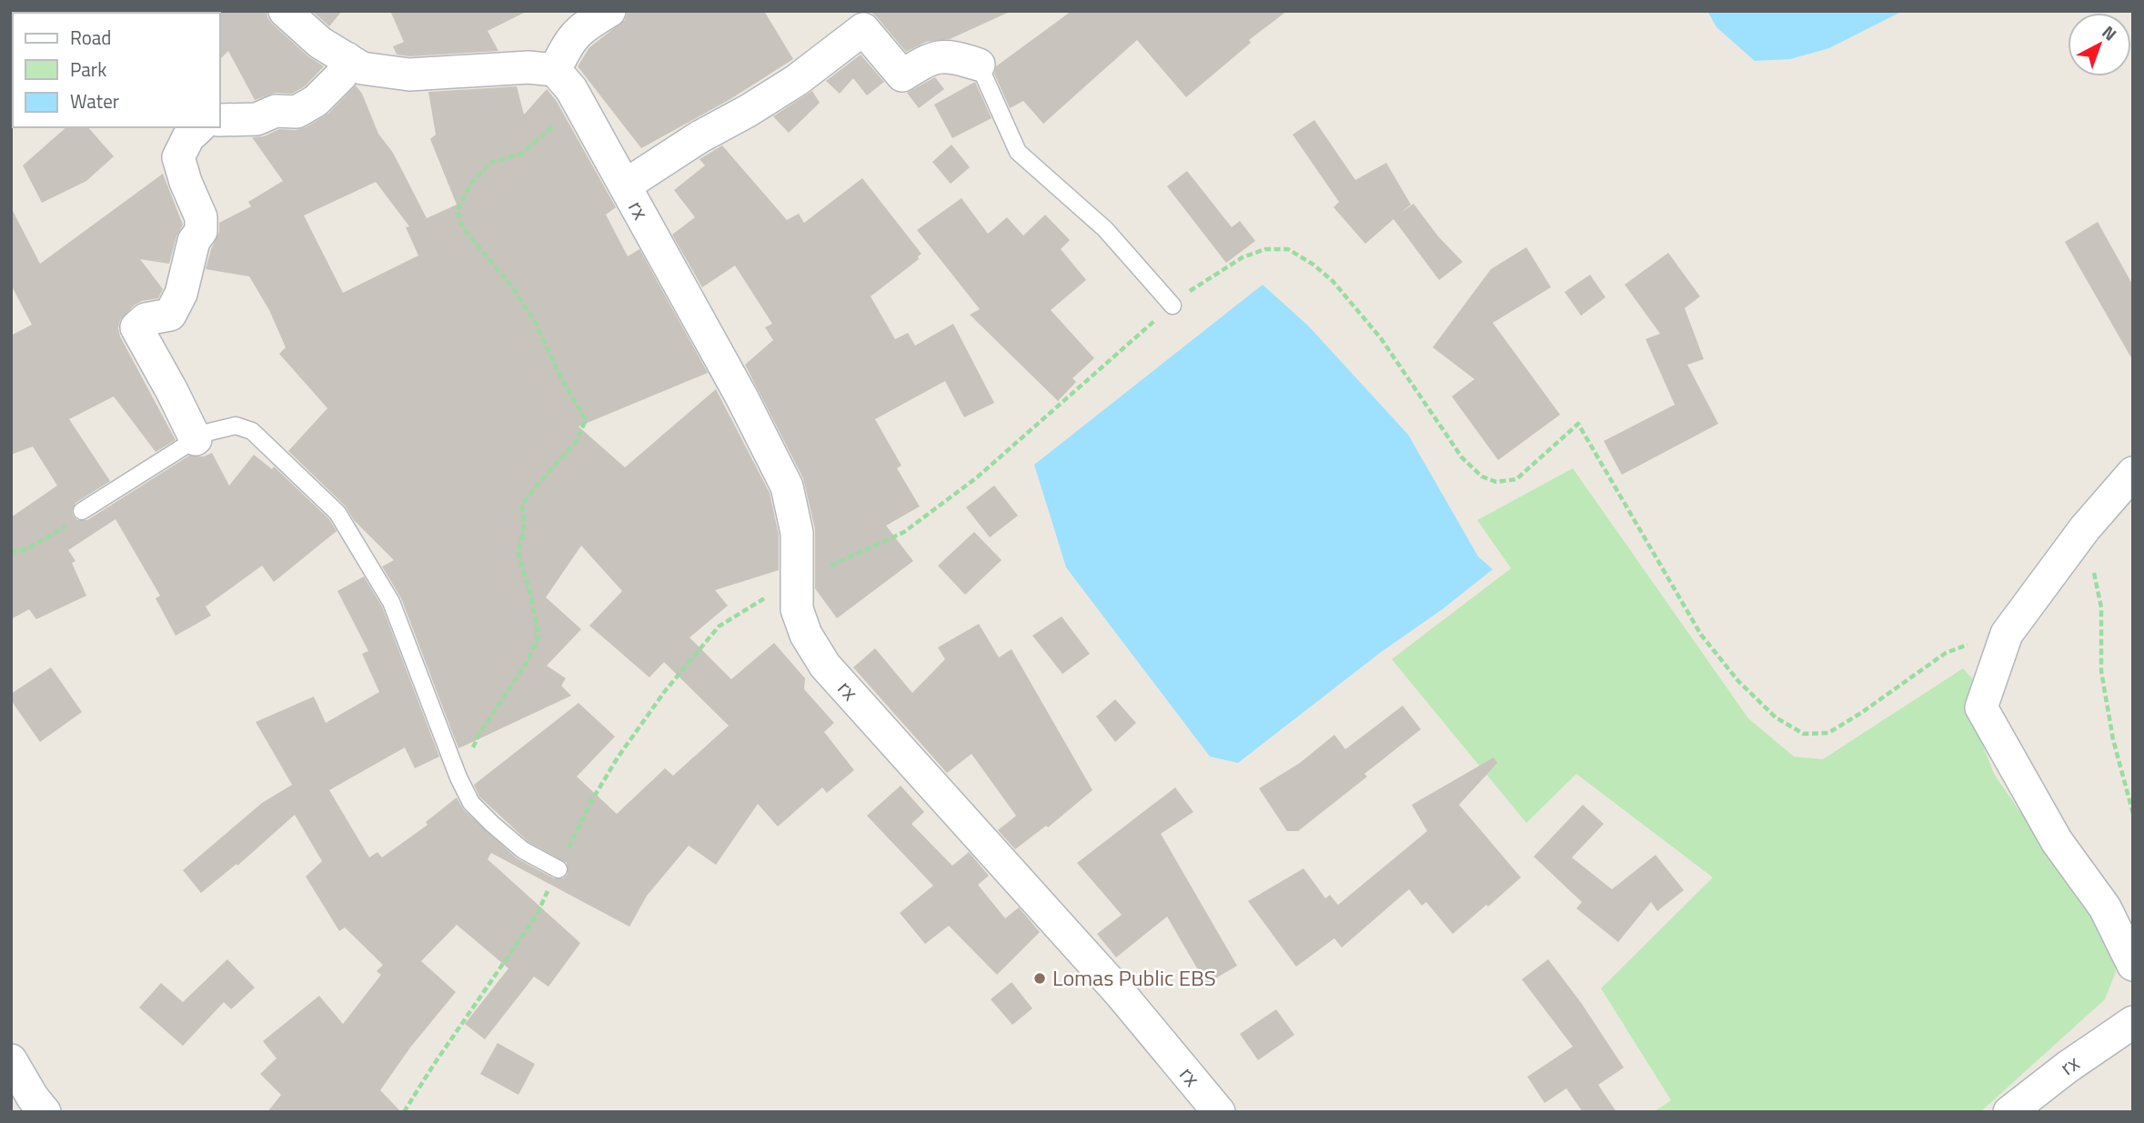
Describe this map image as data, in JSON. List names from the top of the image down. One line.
{"streets":{"street":["rx"]},"places":["Lomas Public EBS"],"legend":["Road","Park","Water"],"north":"top right"}
